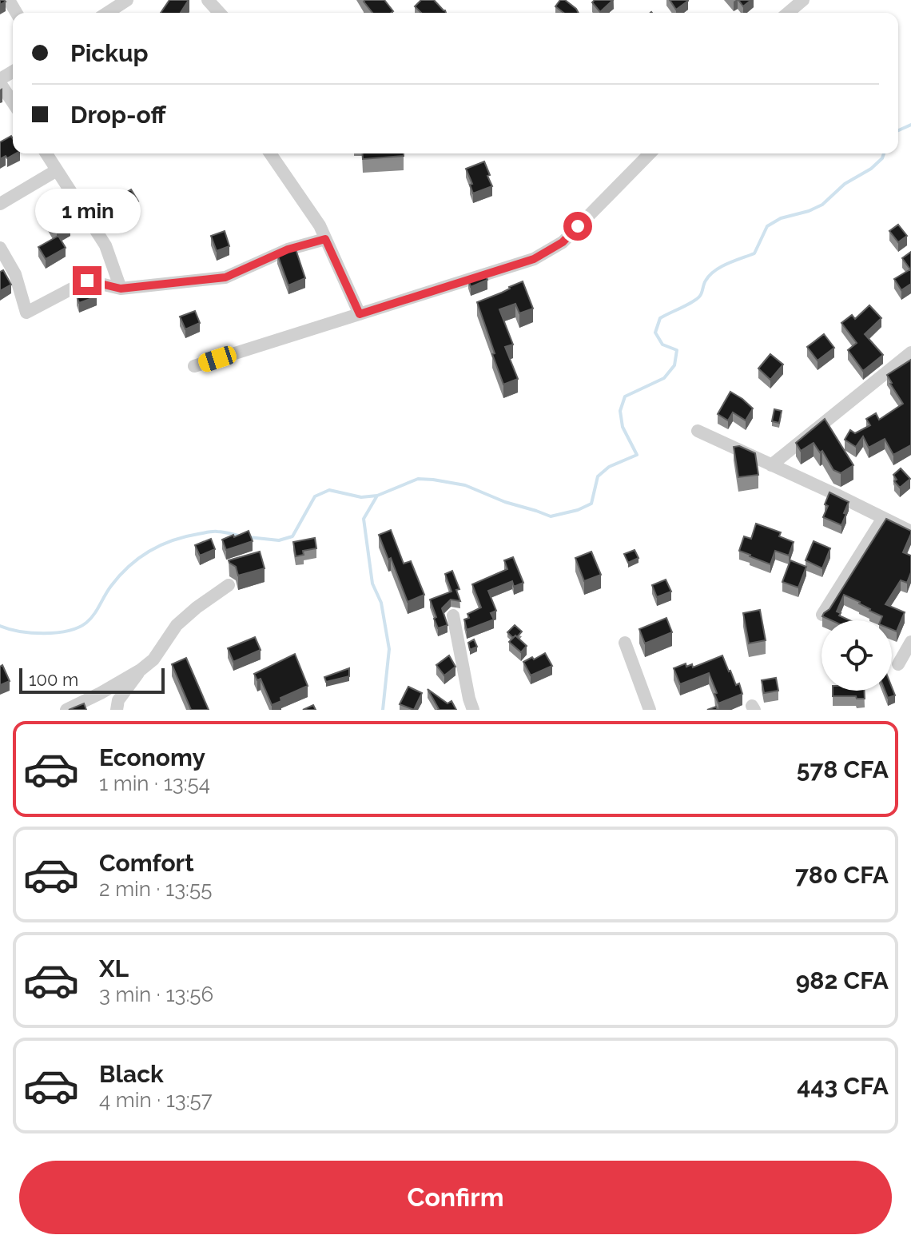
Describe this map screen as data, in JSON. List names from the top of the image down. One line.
{"scale_bar":"100 m","page":{"banner":["Pickup","Drop-off"],"bubble":"1 min","scale":"100 m","list":[{"name":"Economy","note":"1 min · 13:54","value":"578 CFA"},{"name":"Comfort","note":"2 min · 13:55","value":"780 CFA"},{"name":"XL","note":"3 min · 13:56","value":"982 CFA"},{"name":"Black","note":"4 min · 13:57","value":"443 CFA"}],"buttons":"Confirm"}}
